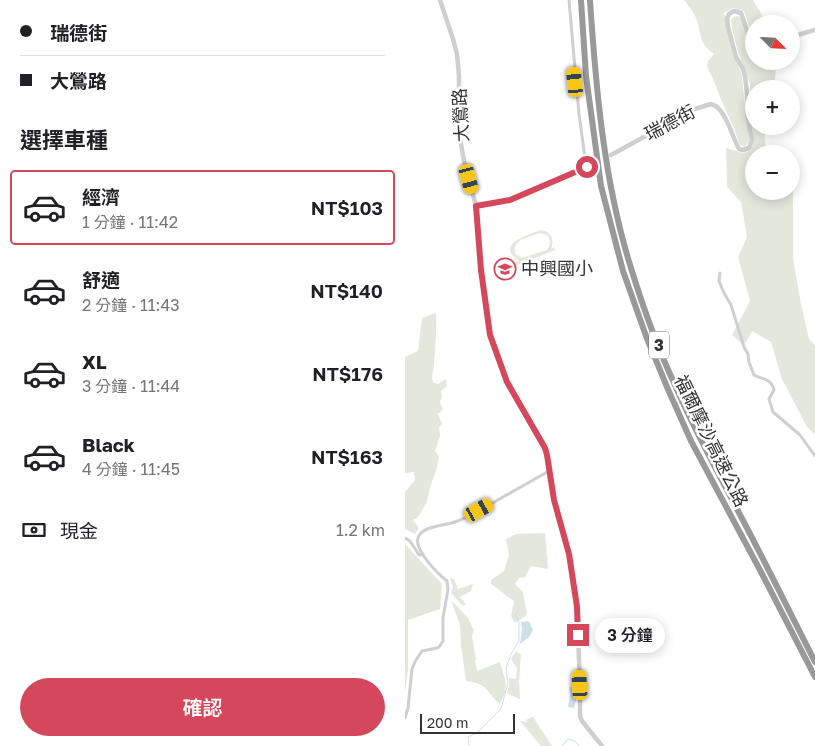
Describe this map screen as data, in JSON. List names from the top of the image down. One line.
{"streets":{"highway":["3","福爾摩沙高速公路"],"street":["大鶯路","瑞德街"]},"places":{"school or university":["中興國小"]},"scale_bar":"200 m","north":"bottom right","page":{"banner":["瑞德街","大鶯路"],"map_buttons":["+","−"],"heading":"選擇車種","list":[{"name":"經濟","note":"1 分鐘 · 11:42","value":"NT$103"},{"name":"舒適","note":"2 分鐘 · 11:43","value":"NT$140"},{"name":"XL","note":"3 分鐘 · 11:44","value":"NT$176"},{"name":"Black","note":"4 分鐘 · 11:45","value":"NT$163"}],"pay":["現金","1.2 km"],"bubble":"3 分鐘","buttons":"確認","scale":"200 m"}}
